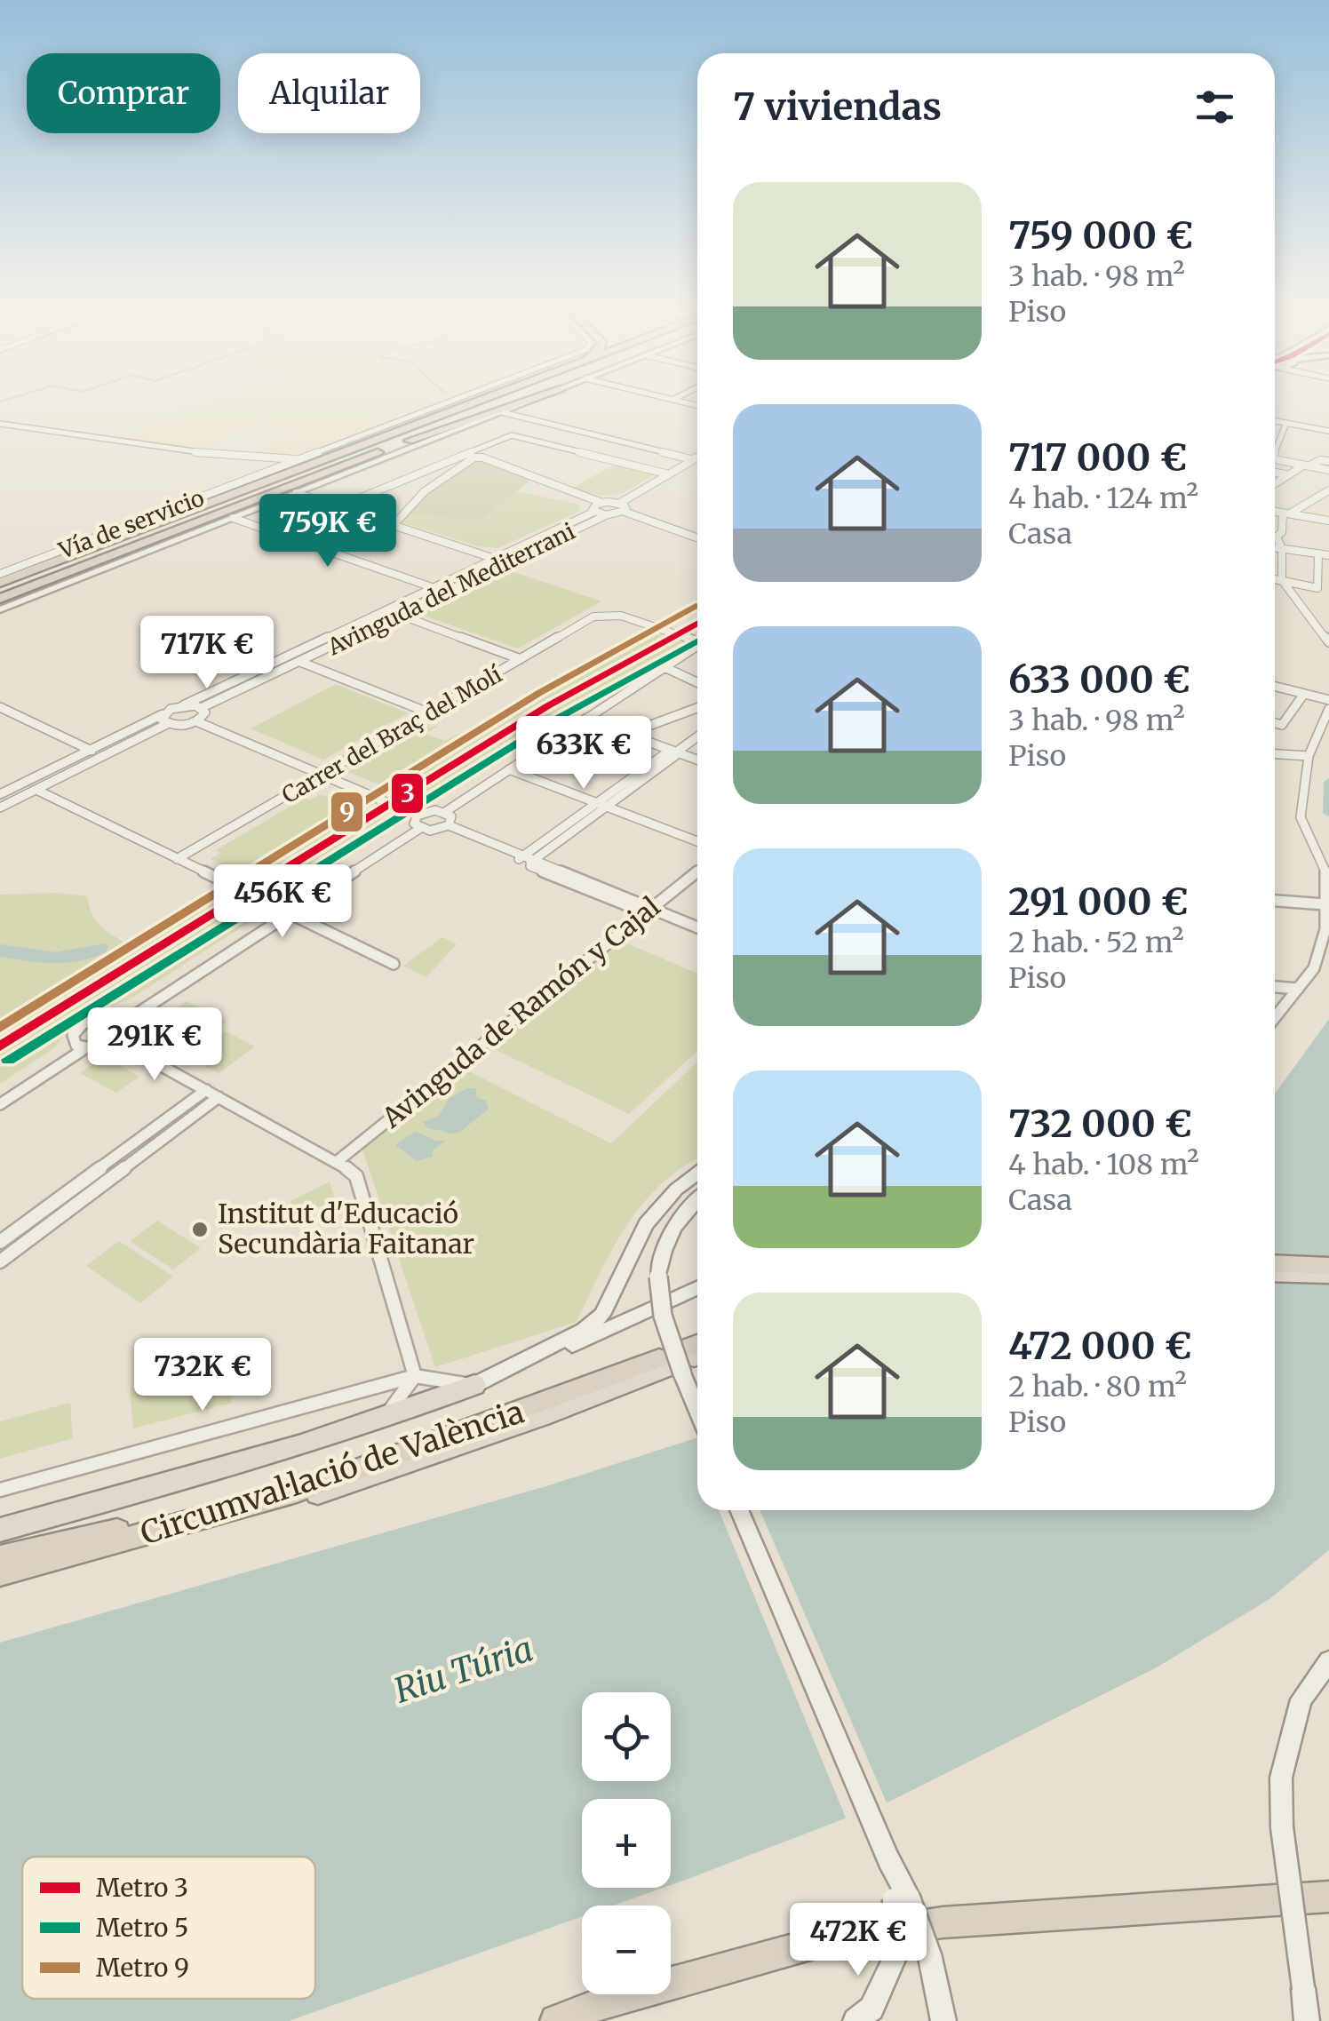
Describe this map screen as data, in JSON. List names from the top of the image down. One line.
{"streets":{"highway":["Circumval·lació de València"],"street":["Vía de servicio","Avinguda del Mediterrani","Carrer del Braç del Molí","Avinguda de Ramón y Cajal"]},"water":["Riu Túria"],"places":["Institut d'Educació Secundària Faitanar"],"lines":["metro line 9","metro line 3","metro line 5"],"legend":["Metro 3","Metro 5","Metro 9"],"page":{"chip":["Comprar","Alquilar"],"heading":"7 viviendas","list":[{"name":"759 000 €","note":"3 hab. · 98 m² · Piso"},{"name":"717 000 €","note":"4 hab. · 124 m² · Casa"},{"name":"633 000 €","note":"3 hab. · 98 m² · Piso"},{"name":"291 000 €","note":"2 hab. · 52 m² · Piso"},{"name":"732 000 €","note":"4 hab. · 108 m² · Casa"},{"name":"472 000 €","note":"2 hab. · 80 m² · Piso"}],"price":["759K €","717K €","633K €","456K €","291K €","732K €","472K €"],"map_buttons":["+","−"]}}
